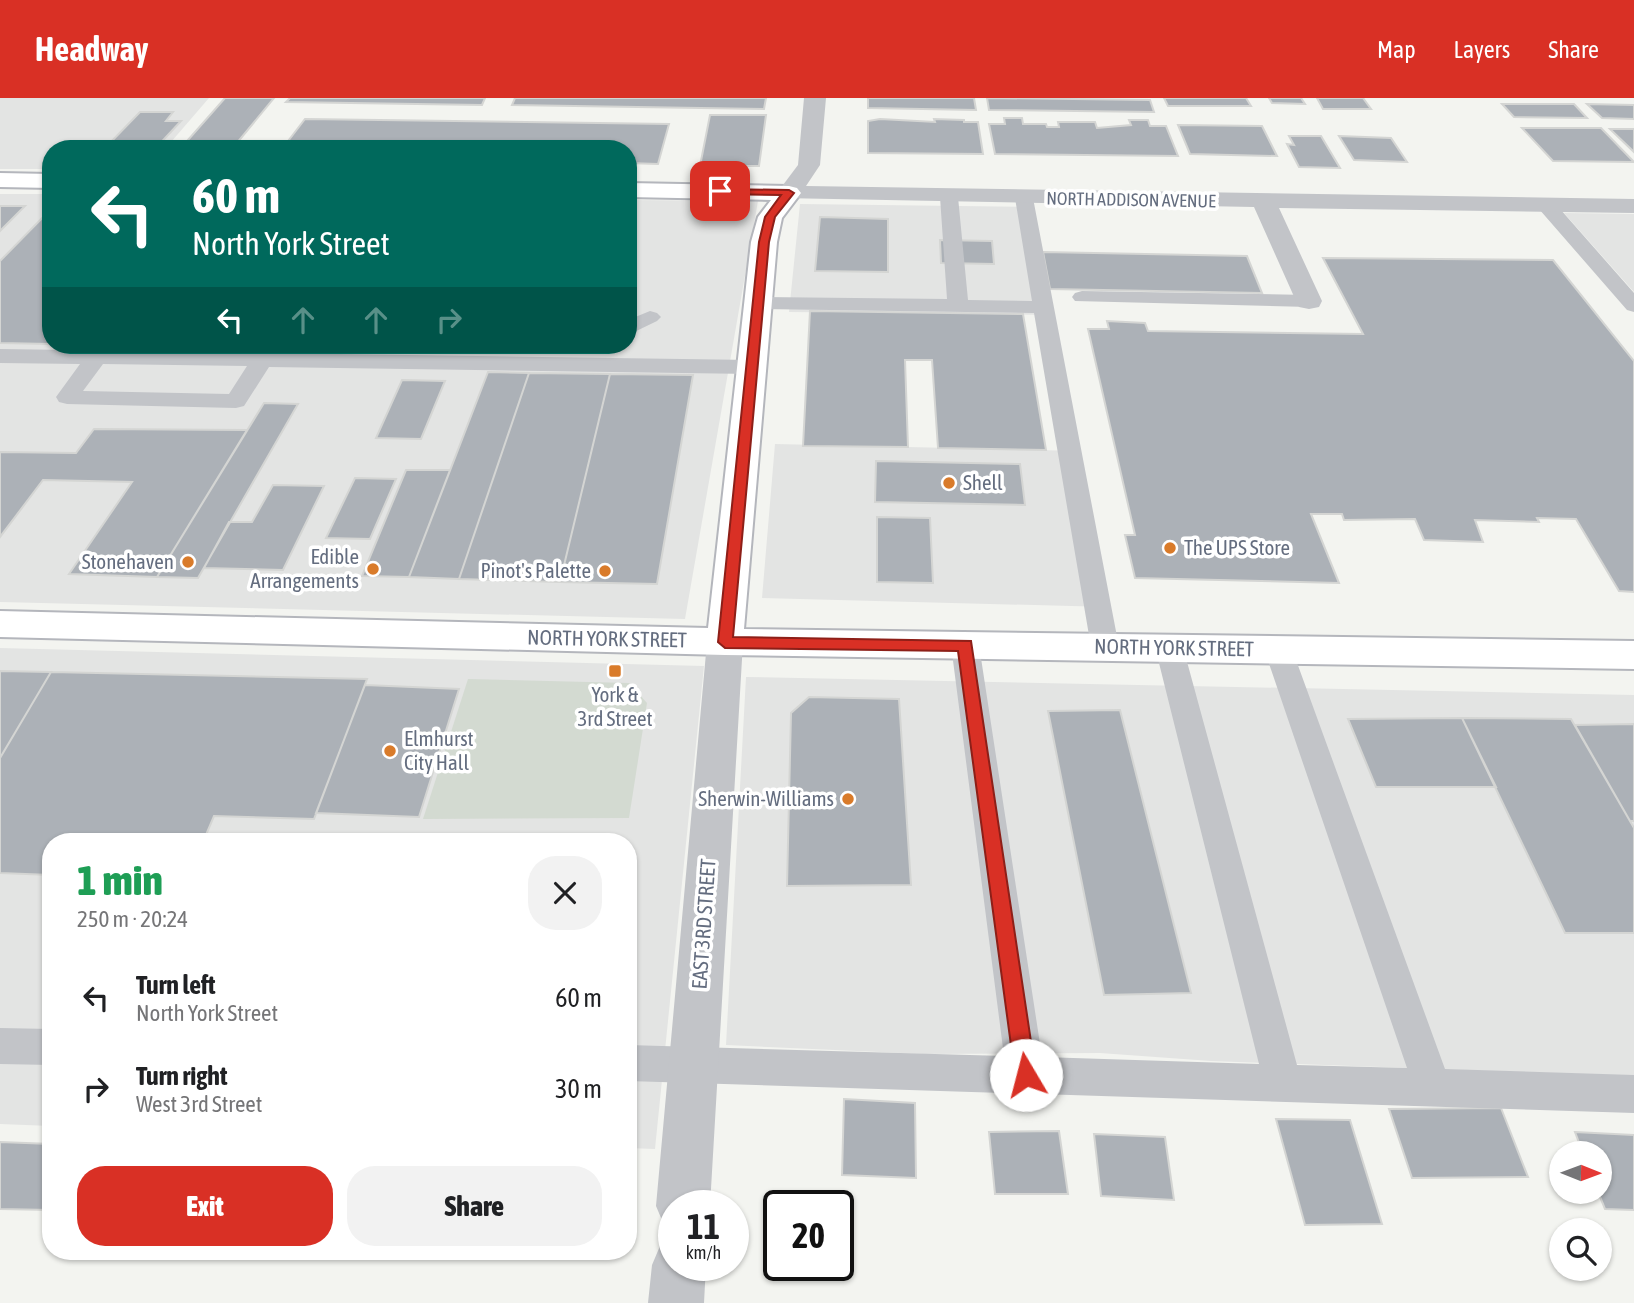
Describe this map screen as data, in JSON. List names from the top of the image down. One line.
{"streets":{"main road":["NORTH ADDISON AVENUE","NORTH YORK STREET"],"street":["EAST 3RD STREET"]},"crossings":[["NORTH YORK STREET","EAST 3RD STREET"]],"places":{"other":["Shell","The UPS Store","Stonehaven","Edible Arrangements","Pinot's Palette","Elmhurst City Hall","Sherwin-Williams"],"transit":["York & 3rd Street"]},"north":"right","page":{"header":"Headway","nav":["Map","Layers","Share"],"turn":["60 m","North York Street"],"heading":["1 min","250 m · 20:24"],"list":[{"name":"Turn left","note":"North York Street","value":"60 m"},{"name":"Turn right","note":"West 3rd Street","value":"30 m"}],"buttons":["Exit","Share"],"speed":"11 km/h","limit":"20"}}
